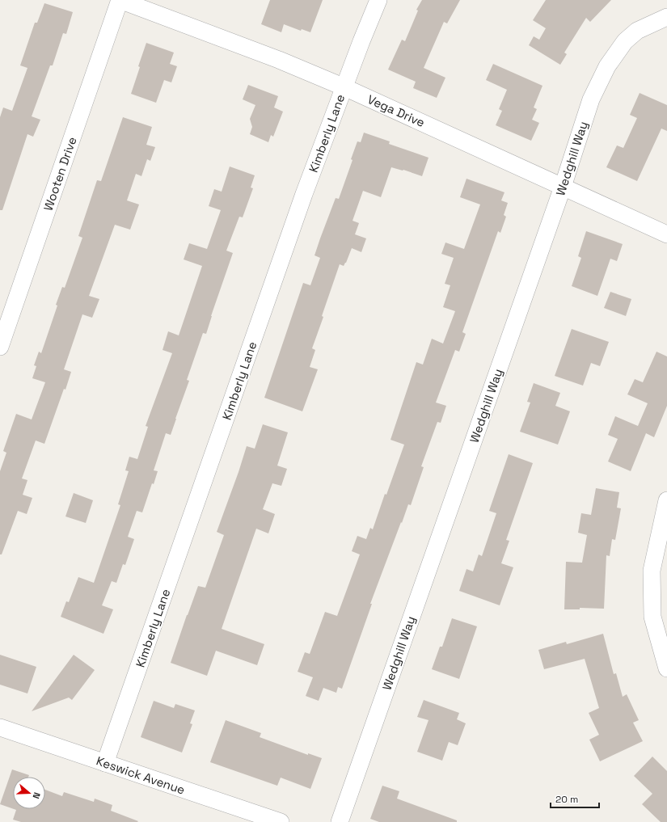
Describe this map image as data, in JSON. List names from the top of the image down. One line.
{"streets":{"street":["Vega Drive","Kimberly Lane","Wedghill Way","Wooten Drive","Keswick Avenue"]},"crossings":[["Vega Drive","Kimberly Lane"],["Vega Drive","Wedghill Way"],["Vega Drive","Wooten Drive"],["Kimberly Lane","Keswick Avenue"]],"scale_bar":"20 m","north":"right"}
